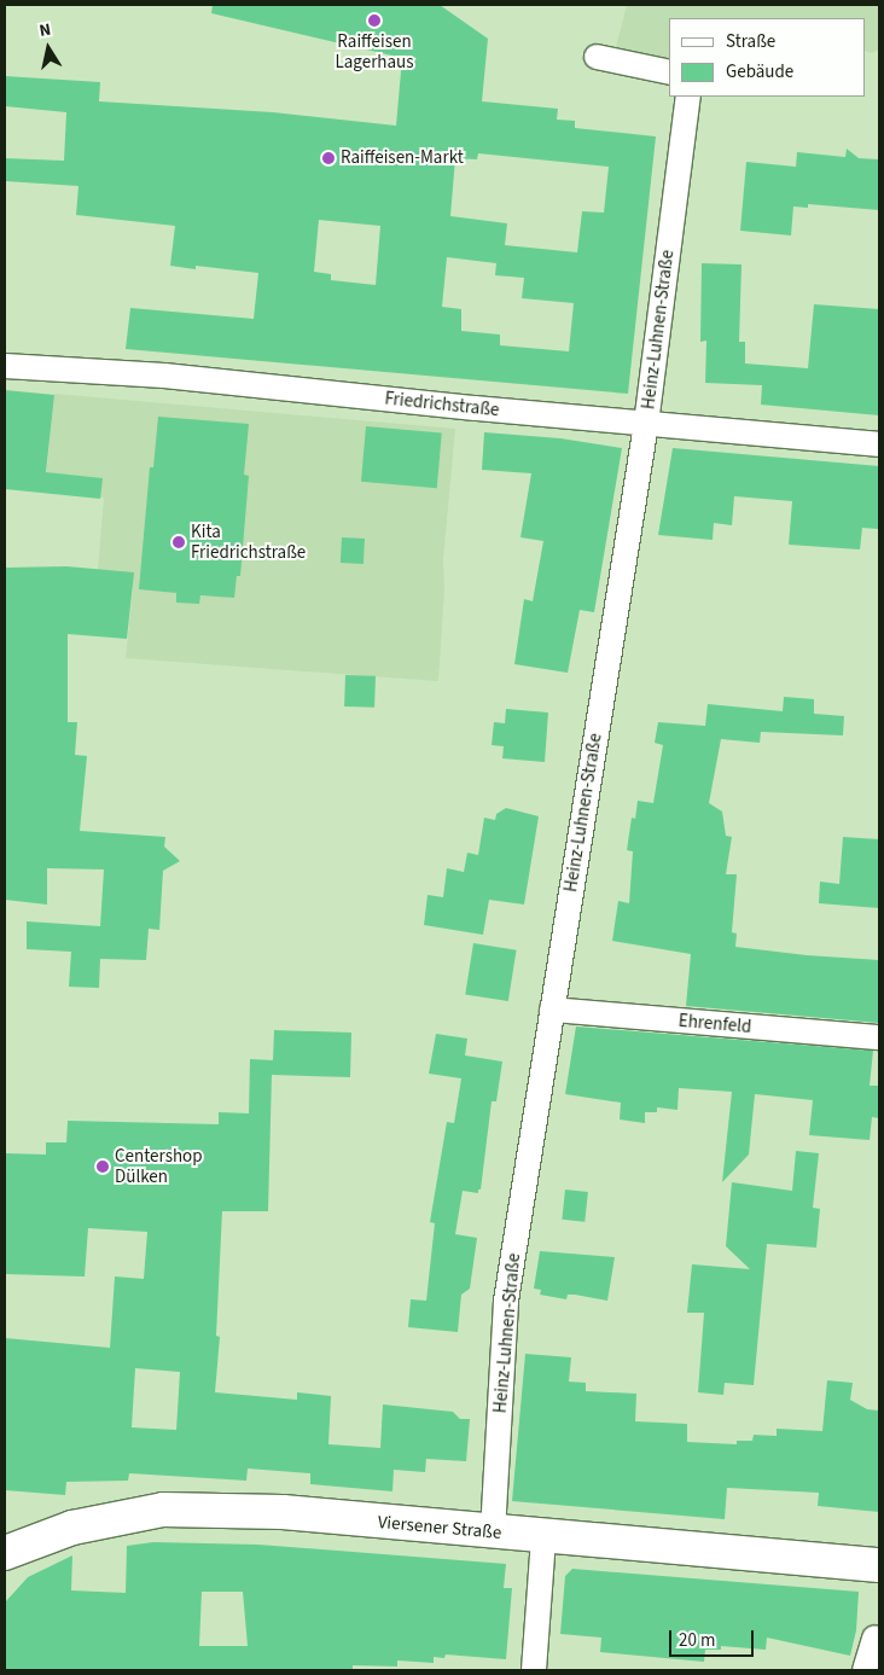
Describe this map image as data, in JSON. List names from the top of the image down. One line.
{"streets":{"main road":["Viersener Straße"],"street":["Heinz-Luhnen-Straße","Friedrichstraße","Ehrenfeld"]},"crossings":[["Heinz-Luhnen-Straße","Friedrichstraße"],["Heinz-Luhnen-Straße","Ehrenfeld"],["Heinz-Luhnen-Straße","Viersener Straße"]],"places":["Raiffeisen Lagerhaus","Raiffeisen-Markt","Kita Friedrichstraße","Centershop Dülken"],"legend":["Straße","Gebäude"],"scale_bar":"20 m","north":"top"}
